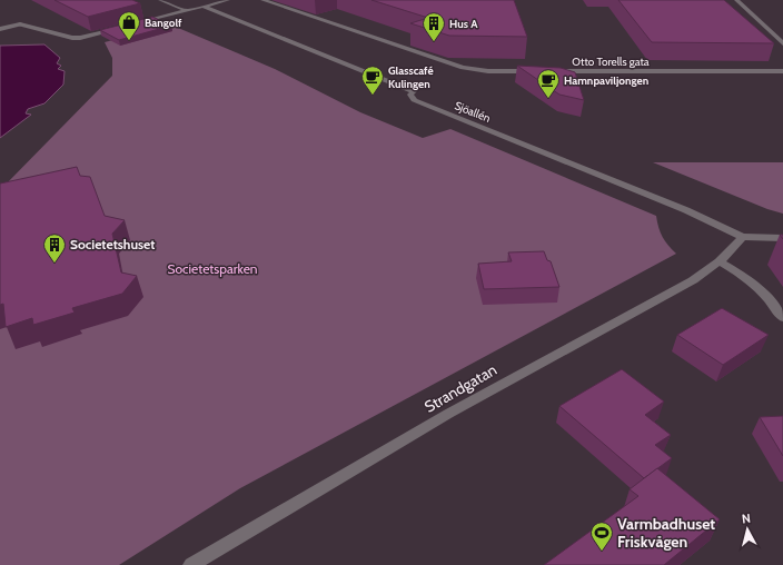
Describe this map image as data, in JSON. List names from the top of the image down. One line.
{"streets":{"street":["Otto Torells gata","Sjöallén","Strandgatan"]},"crossings":[["Sjöallén","Strandgatan"]],"parks":["Societetsparken"],"places":{"shop":["Bangolf"],"building":["Hus A","Societetshuset"],"cafe":["Glasscafé Kulingen","Hamnpaviljongen"],"sports":["Varmbadhuset Friskvågen"]},"north":"top"}
